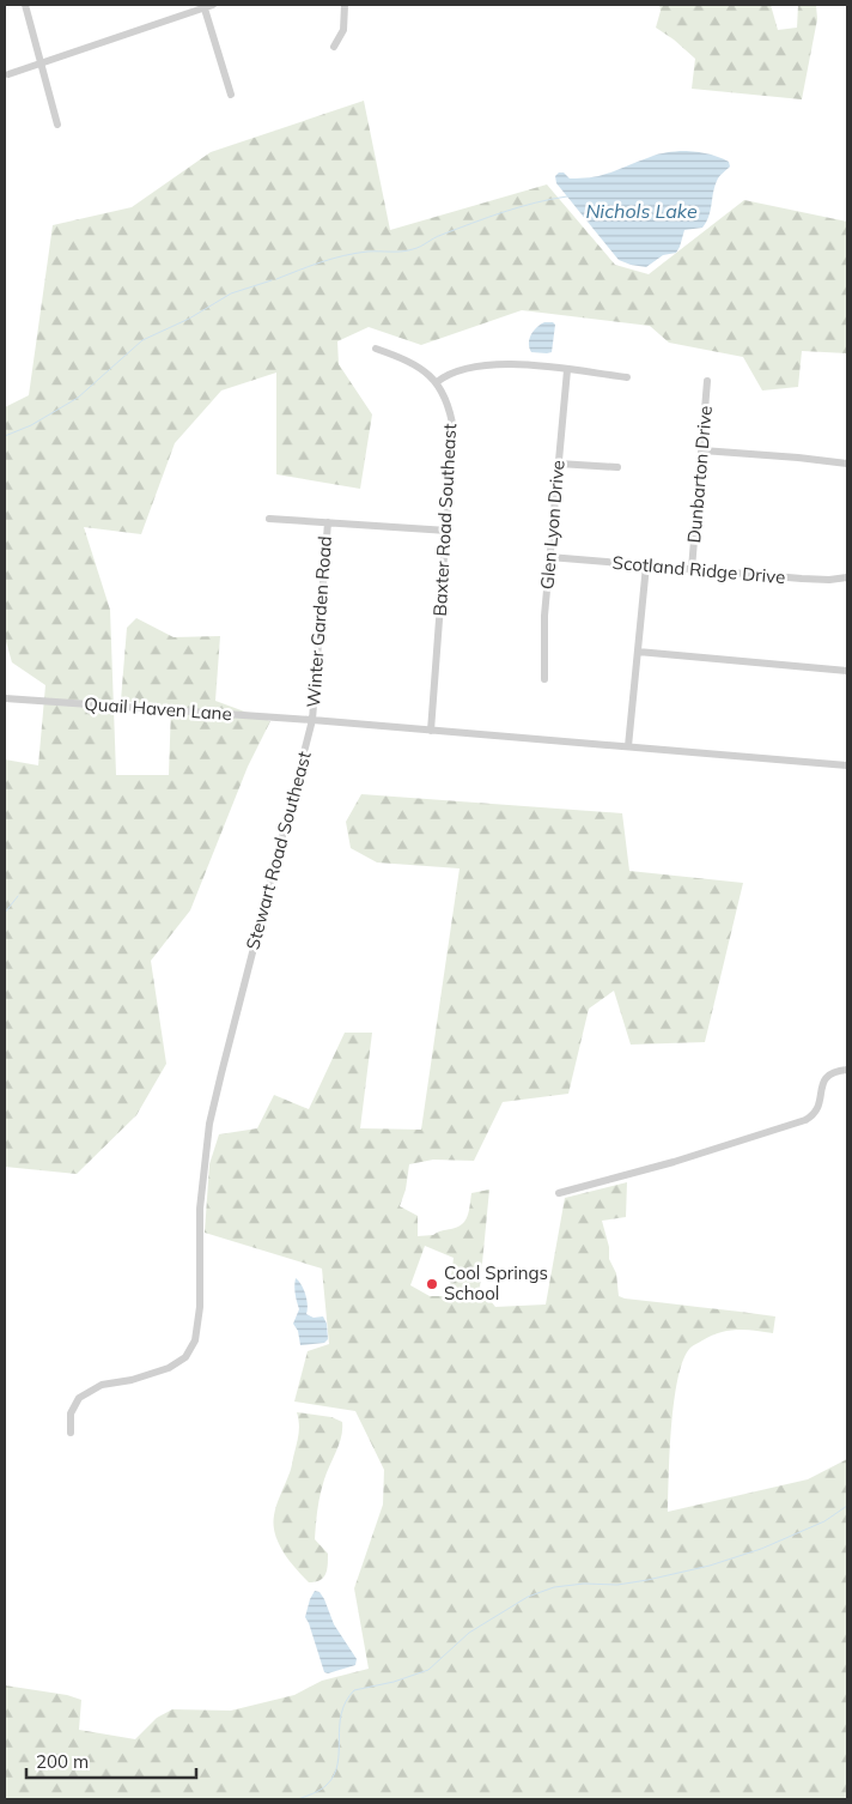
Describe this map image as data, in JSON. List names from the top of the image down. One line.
{"streets":{"street":["Dunbarton Drive","Baxter Road Southeast","Glen Lyon Drive","Scotland Ridge Drive","Winter Garden Road","Quail Haven Lane","Stewart Road Southeast"]},"crossings":[["Dunbarton Drive","Scotland Ridge Drive"],["Glen Lyon Drive","Scotland Ridge Drive"],["Winter Garden Road","Quail Haven Lane"],["Winter Garden Road","Stewart Road Southeast"],["Quail Haven Lane","Stewart Road Southeast"]],"water":["Nichols Lake"],"places":["Cool Springs School"],"scale_bar":"200 m"}
